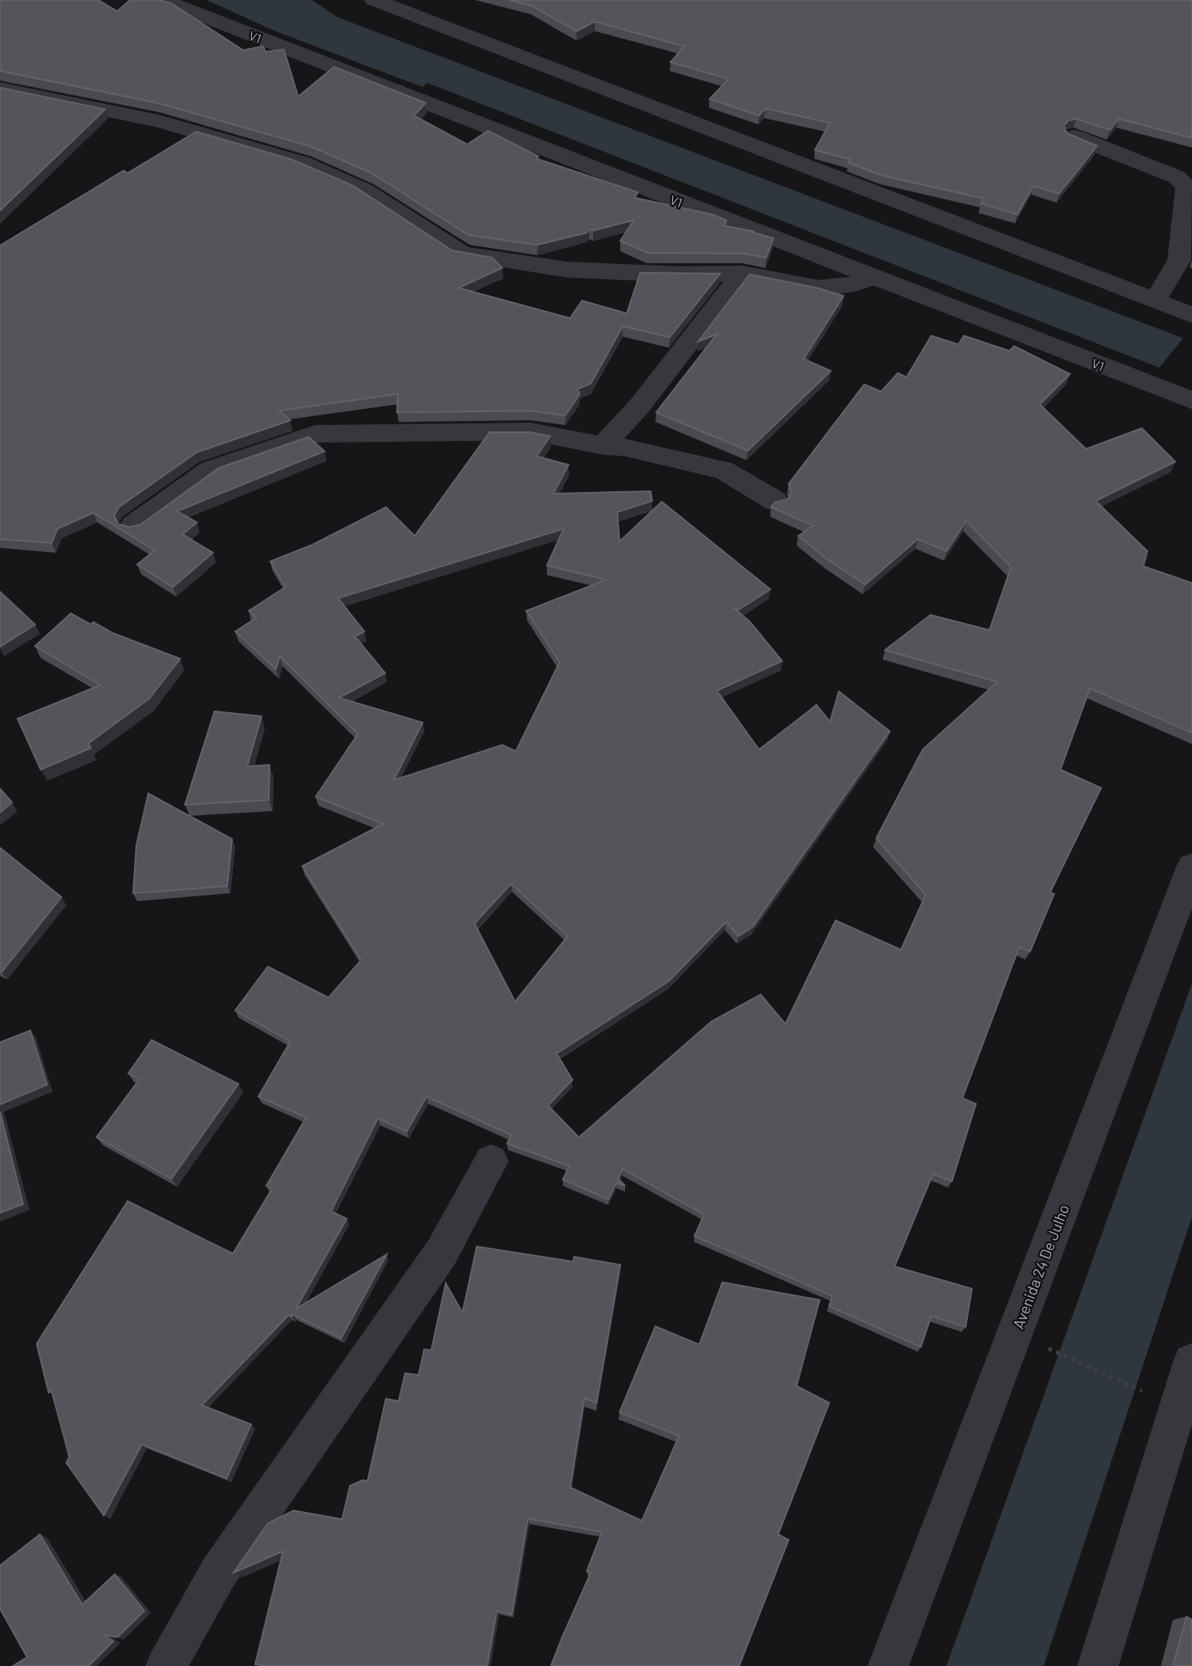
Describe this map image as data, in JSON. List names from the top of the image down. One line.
{"streets":{"street":["V1","Avenida 24 De Julho"]}}
